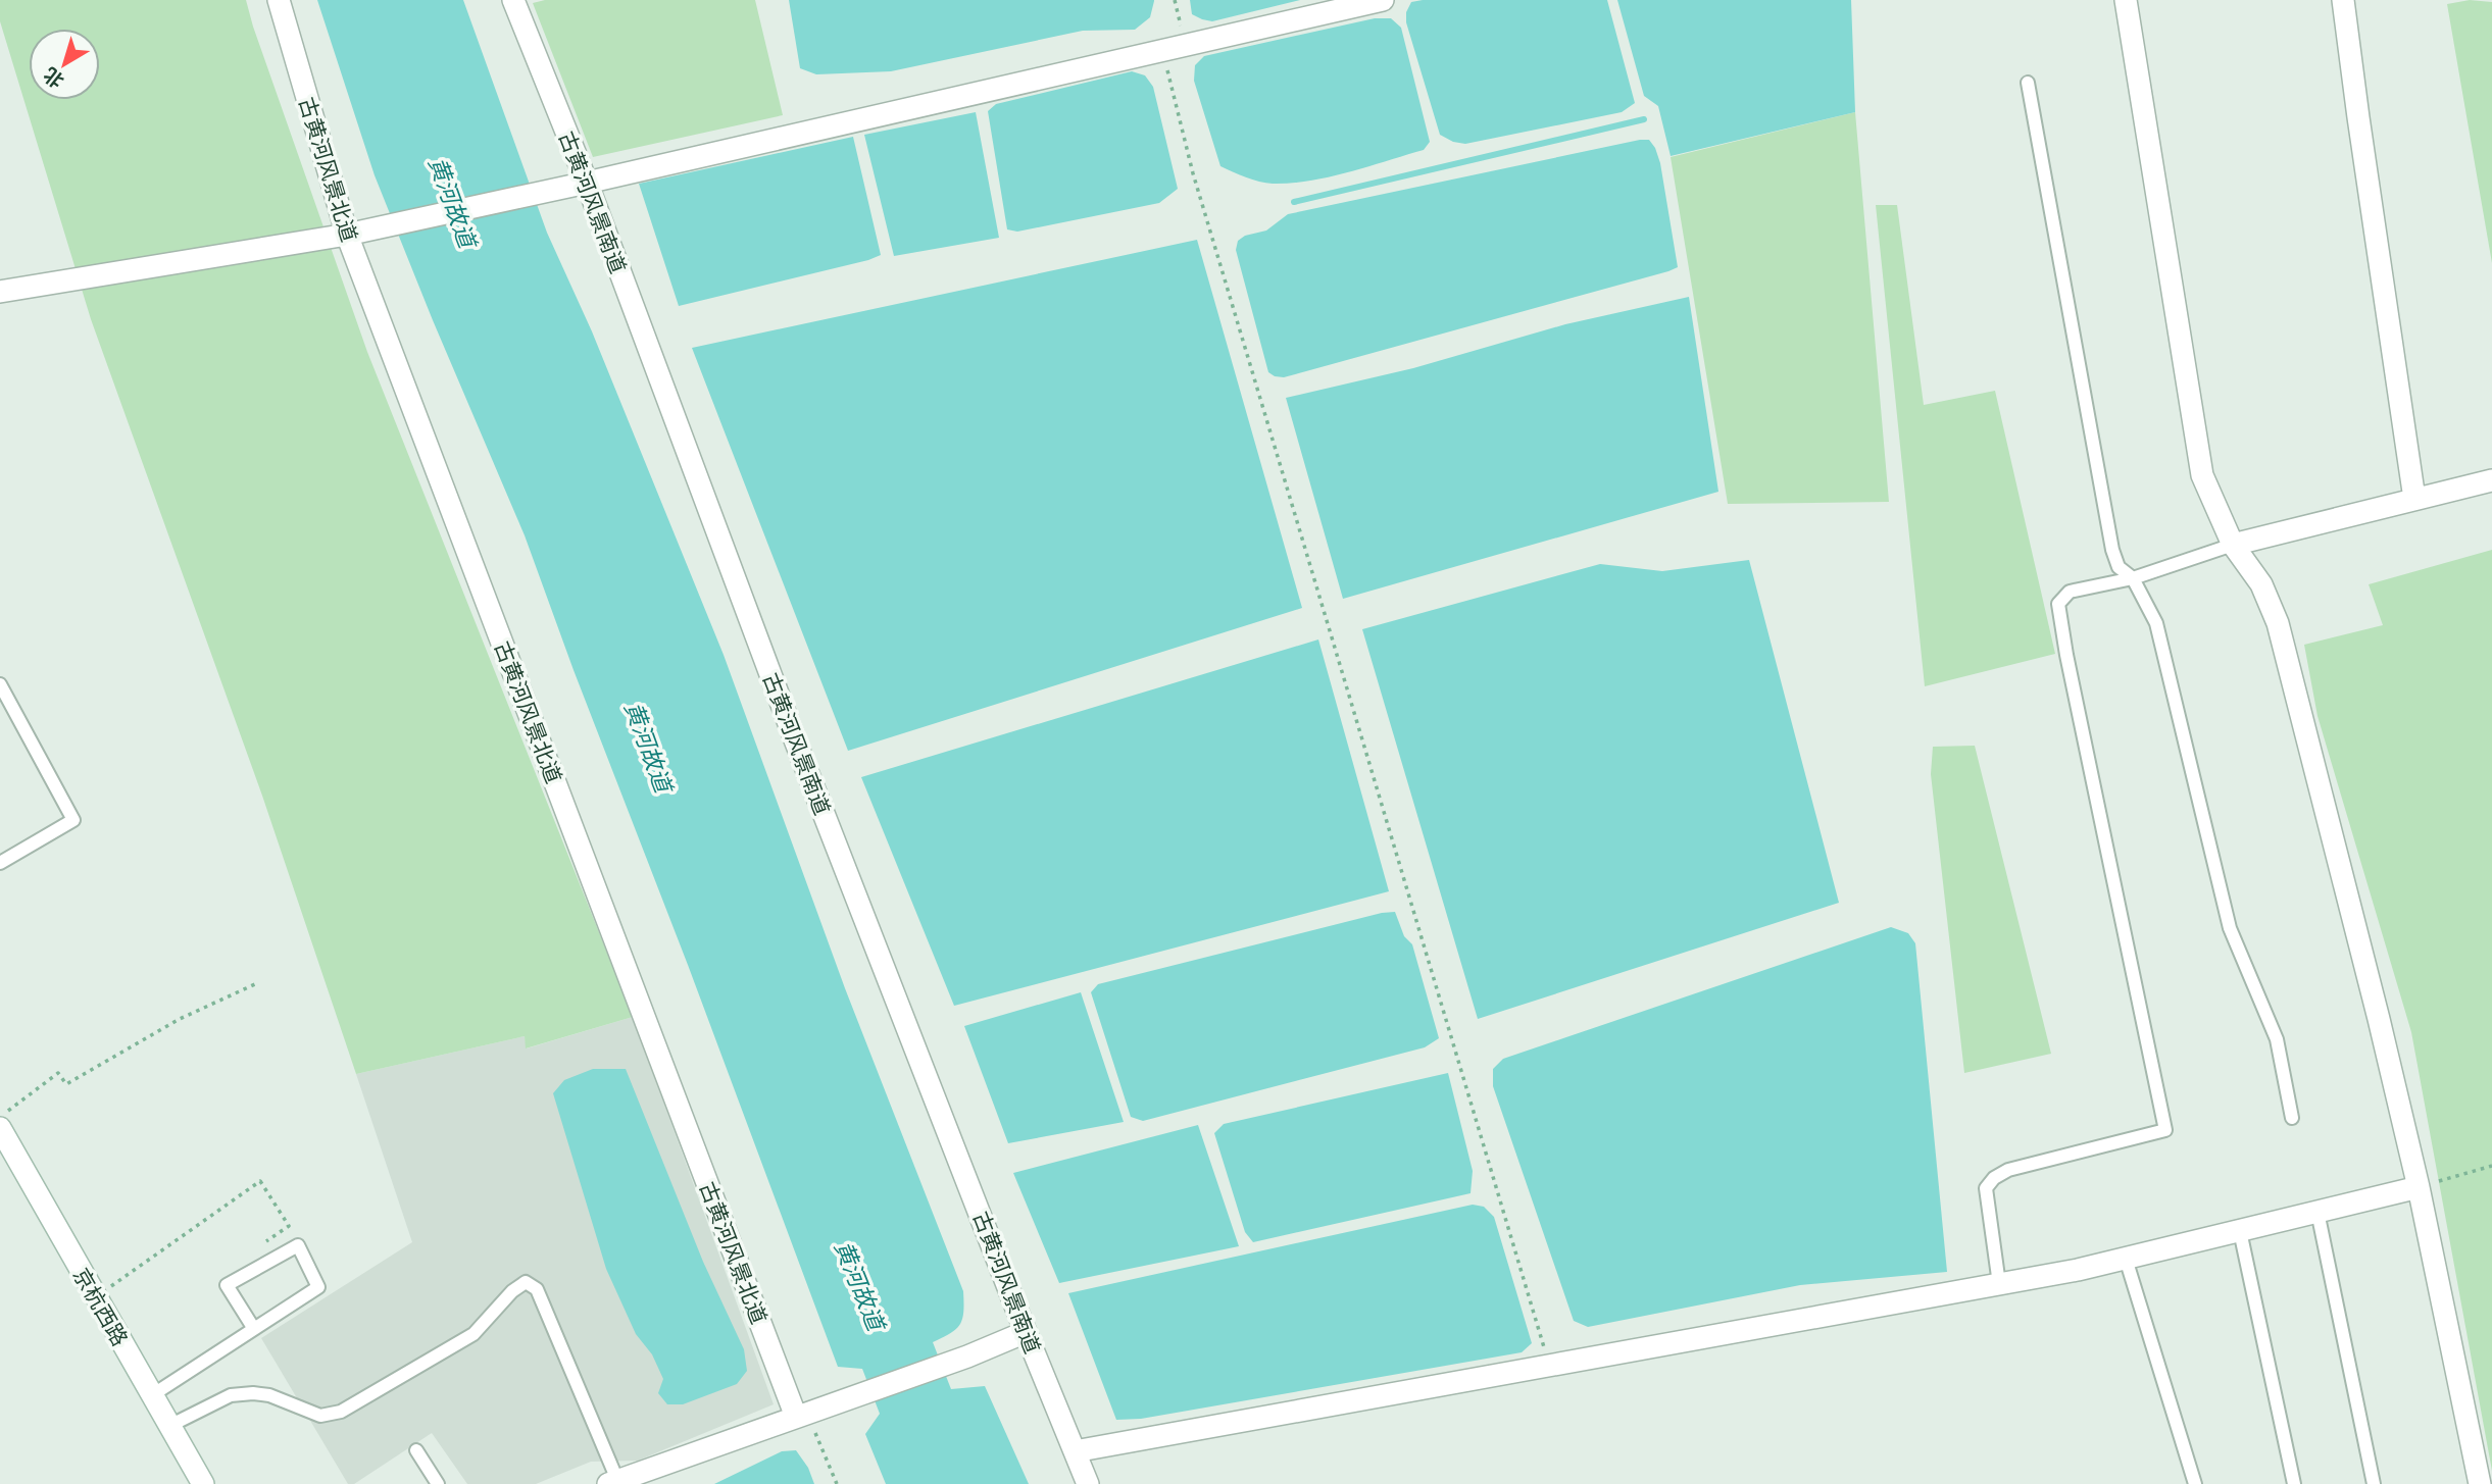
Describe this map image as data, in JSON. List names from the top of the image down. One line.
{"streets":{"street":["古黄河风景北道","古黄河风景南道","京杭西路"]},"water":["黄河故道"],"north":"bottom left"}
